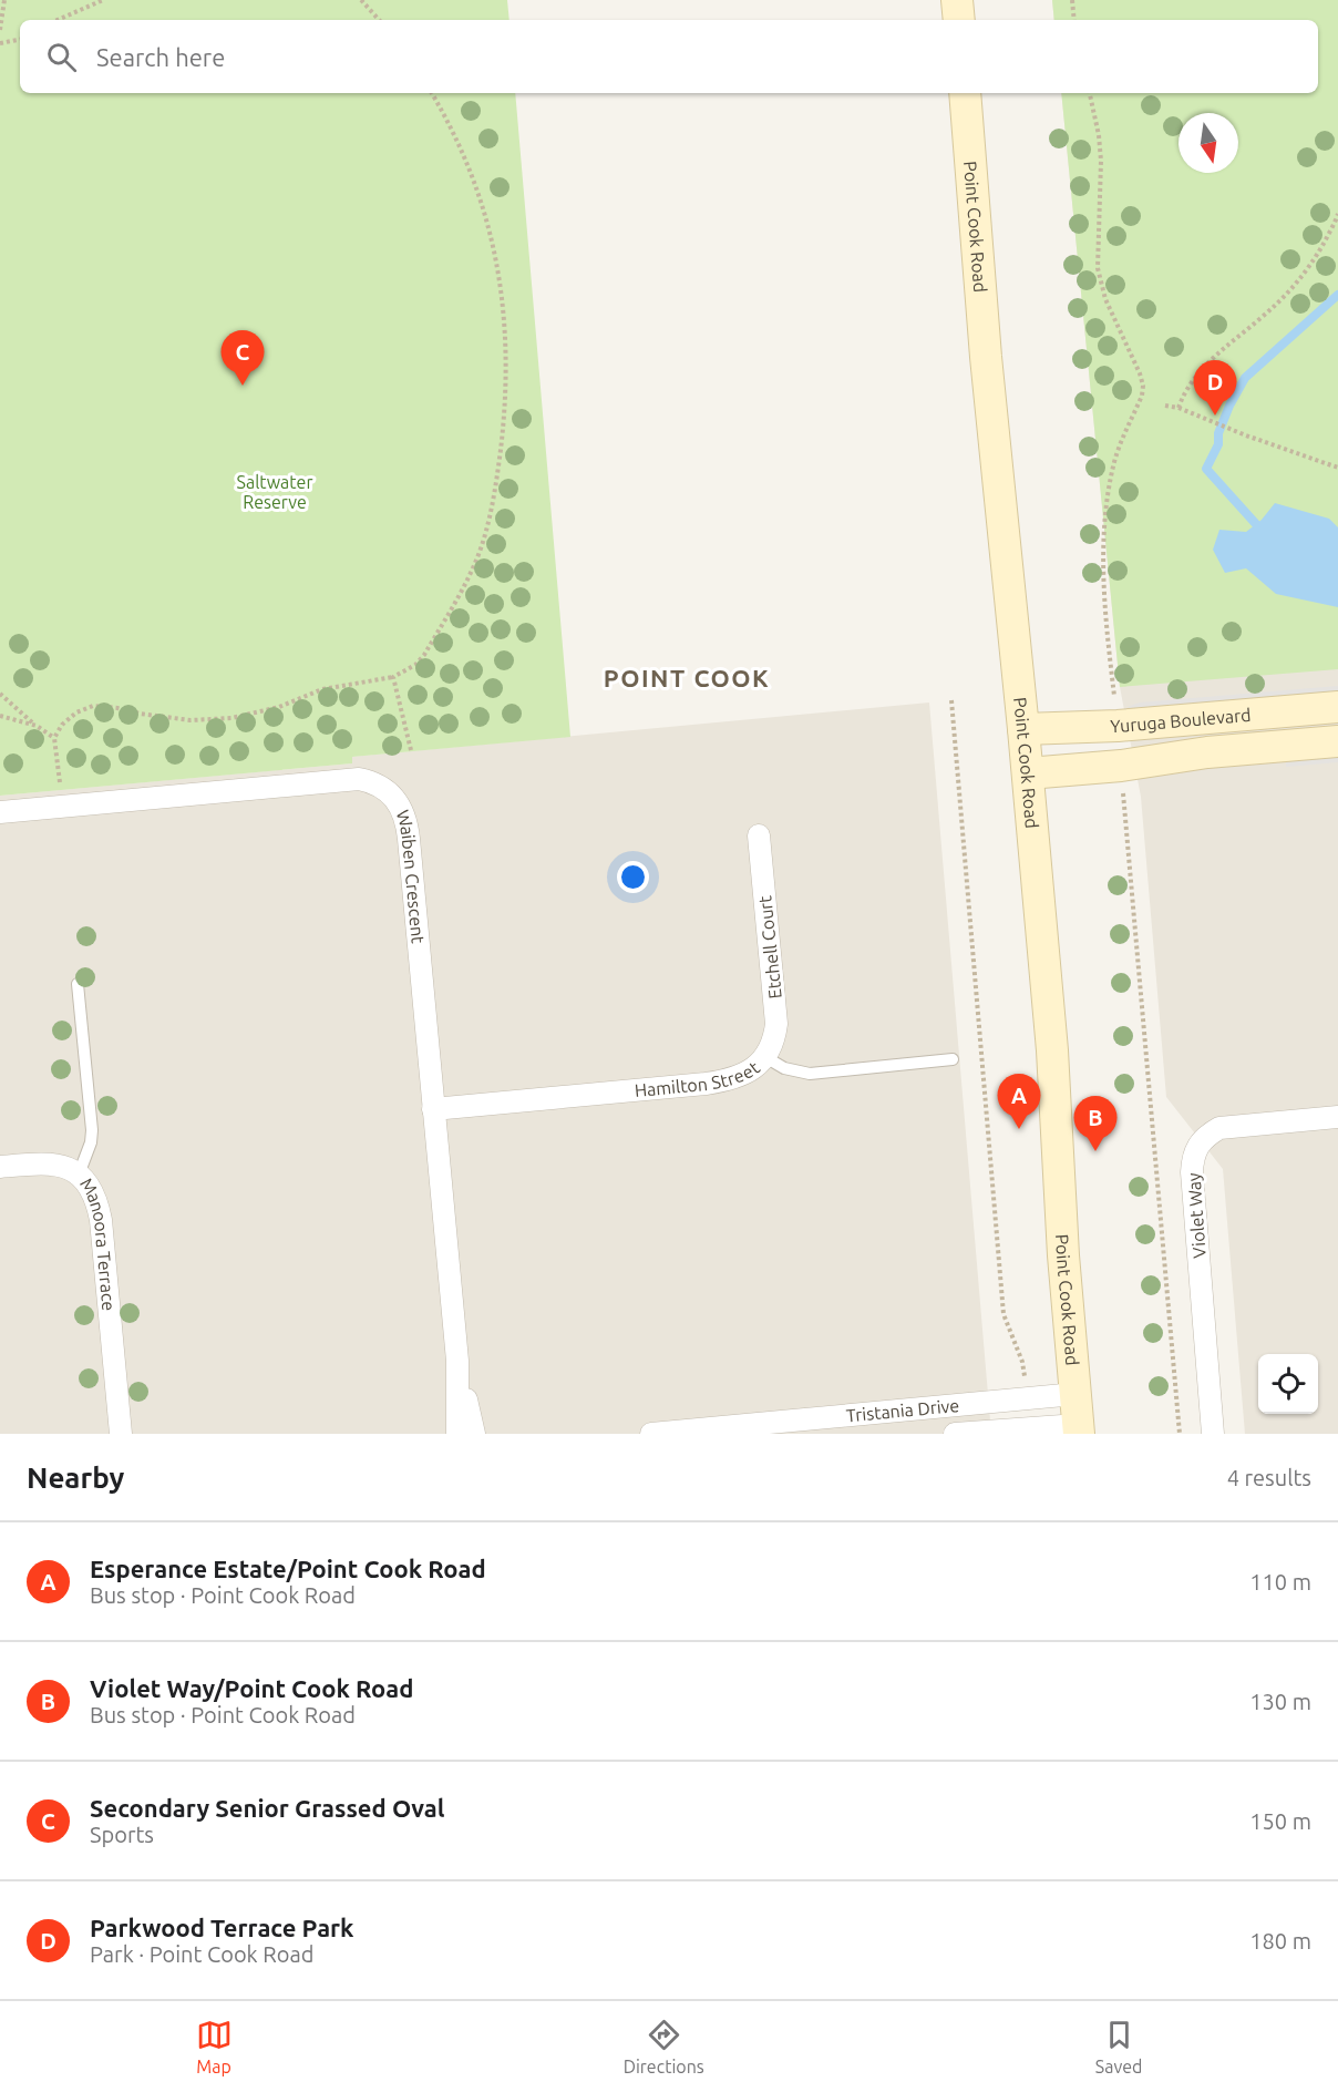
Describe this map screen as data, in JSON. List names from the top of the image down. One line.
{"streets":{"main road":["Point Cook Road","Yuruga Boulevard"],"street":["Waiben Crescent","Etchell Court","Hamilton Street","Violet Way","Manoora Terrace","Tristania Drive"]},"crossings":[["Point Cook Road","Yuruga Boulevard"],["Point Cook Road","Tristania Drive"],["Waiben Crescent","Hamilton Street"],["Etchell Court","Hamilton Street"]],"districts":["POINT COOK"],"parks":["Saltwater Reserve"],"north":"bottom","page":{"search":"Search here","pins":["C","D","A","B"],"heading":["Nearby","4 results"],"list":[{"mark":"A","name":"Esperance Estate/Point Cook Road","note":"Bus stop · Point Cook Road","value":"110 m"},{"mark":"B","name":"Violet Way/Point Cook Road","note":"Bus stop · Point Cook Road","value":"130 m"},{"mark":"C","name":"Secondary Senior Grassed Oval","note":"Sports","value":"150 m"},{"mark":"D","name":"Parkwood Terrace Park","note":"Park · Point Cook Road","value":"180 m"}],"nav":["Map","Directions","Saved"]}}
